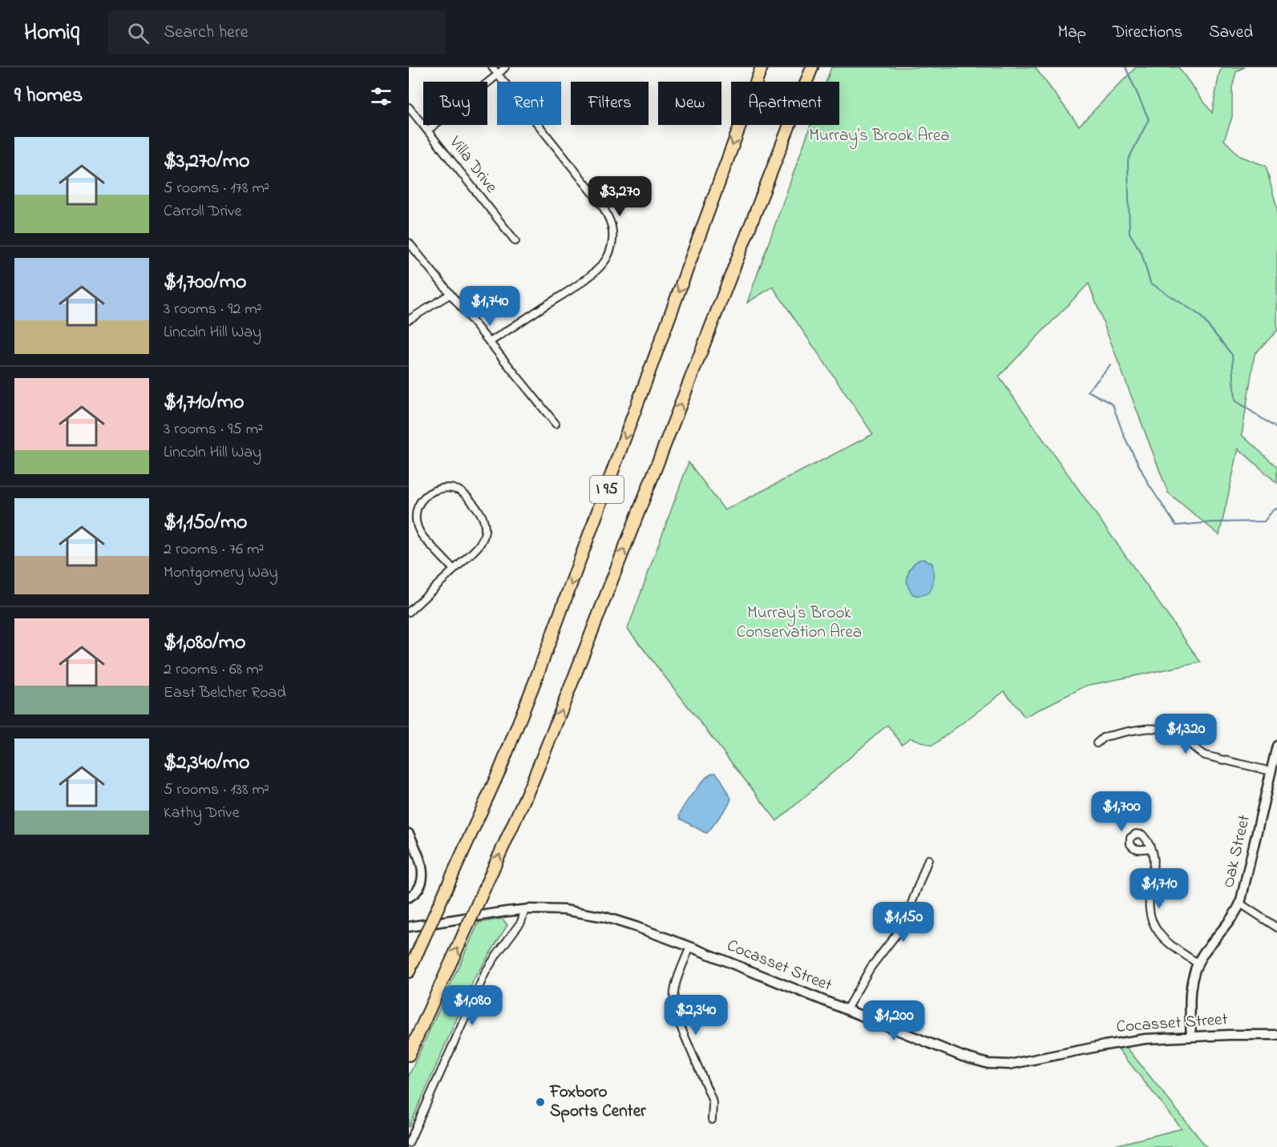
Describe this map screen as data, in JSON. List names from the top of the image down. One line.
{"streets":{"highway":["I 95"],"main road":["Oak Street","Cocasset Street"],"street":["Villa Drive"]},"crossings":[["Oak Street","Cocasset Street"]],"parks":["Murray's Brook Area","Murray's Brook Conservation Area"],"places":["Foxboro Sports Center"],"page":{"header":"Homiq","search":"Search here","nav":["Map","Directions","Saved"],"heading":"9 homes","chip":["Buy","Rent","Filters","New","Apartment"],"list":[{"name":"$3,270/mo","note":"5 rooms · 178 m² · Carroll Drive"},{"name":"$1,700/mo","note":"3 rooms · 92 m² · Lincoln Hill Way"},{"name":"$1,710/mo","note":"3 rooms · 95 m² · Lincoln Hill Way"},{"name":"$1,150/mo","note":"2 rooms · 76 m² · Montgomery Way"},{"name":"$1,080/mo","note":"2 rooms · 68 m² · East Belcher Road"},{"name":"$2,340/mo","note":"5 rooms · 138 m² · Kathy Drive"}],"price":["$3,270","$1,740","$1,320","$1,700","$1,710","$1,150","$1,080","$2,340","$1,200"]}}
